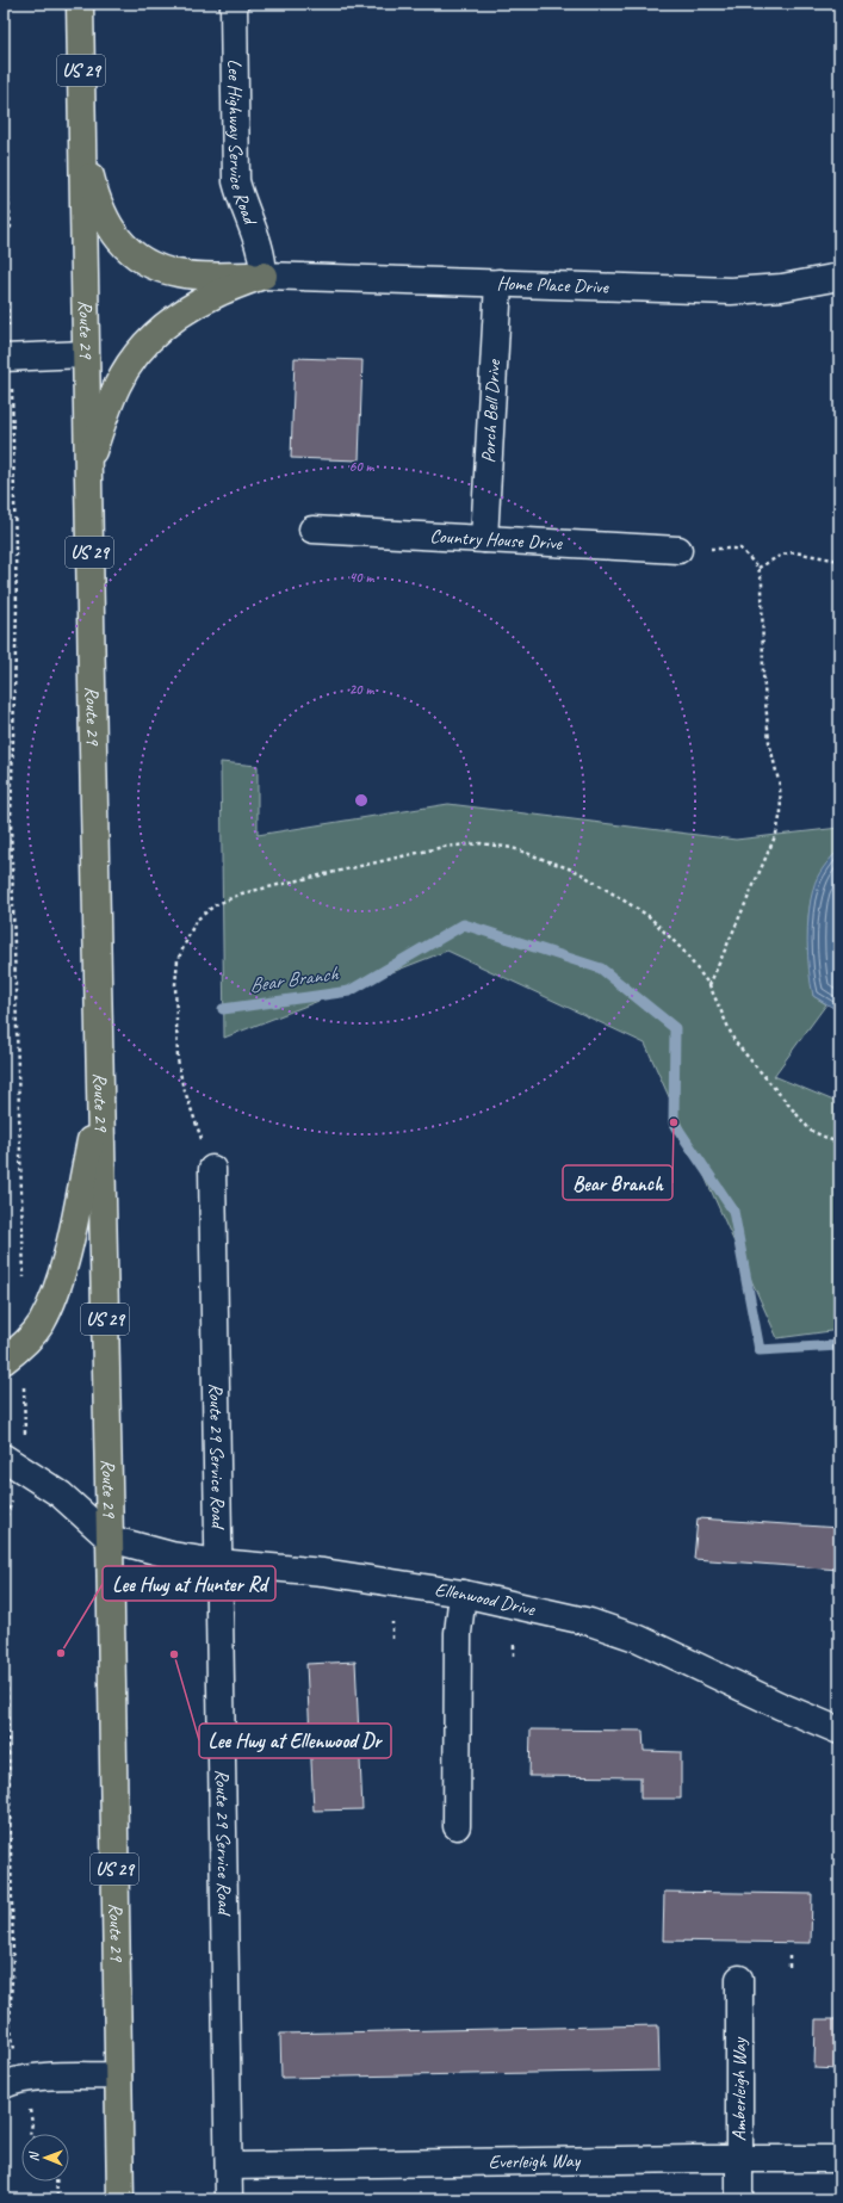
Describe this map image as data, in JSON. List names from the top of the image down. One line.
{"streets":{"main road":["US 29","Route 29"],"street":["Lee Highway Service Road","Home Place Drive","Porch Bell Drive","Country House Drive","Route 29 Service Road","Ellenwood Drive","Amberleigh Way","Everleigh Way"]},"crossings":[["Lee Highway Service Road","Home Place Drive"],["Home Place Drive","Porch Bell Drive"],["Route 29","Ellenwood Drive"],["Porch Bell Drive","Country House Drive"],["Route 29 Service Road","Ellenwood Drive"],["Route 29 Service Road","Everleigh Way"],["Amberleigh Way","Everleigh Way"]],"water":["Bear Branch"],"places":["Bear Branch","Lee Hwy at Hunter Rd","Lee Hwy at Ellenwood Dr"],"north":"left","rings":["60 m","40 m","20 m"]}
